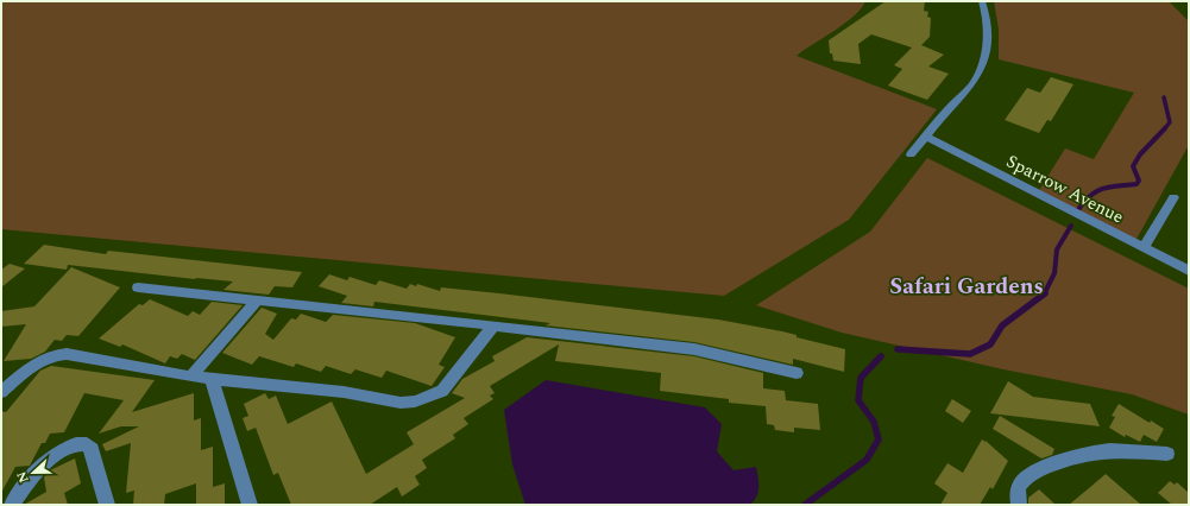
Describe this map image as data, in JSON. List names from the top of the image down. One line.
{"streets":{"street":["Sparrow Avenue"]},"districts":["Safari Gardens"],"north":"left"}
